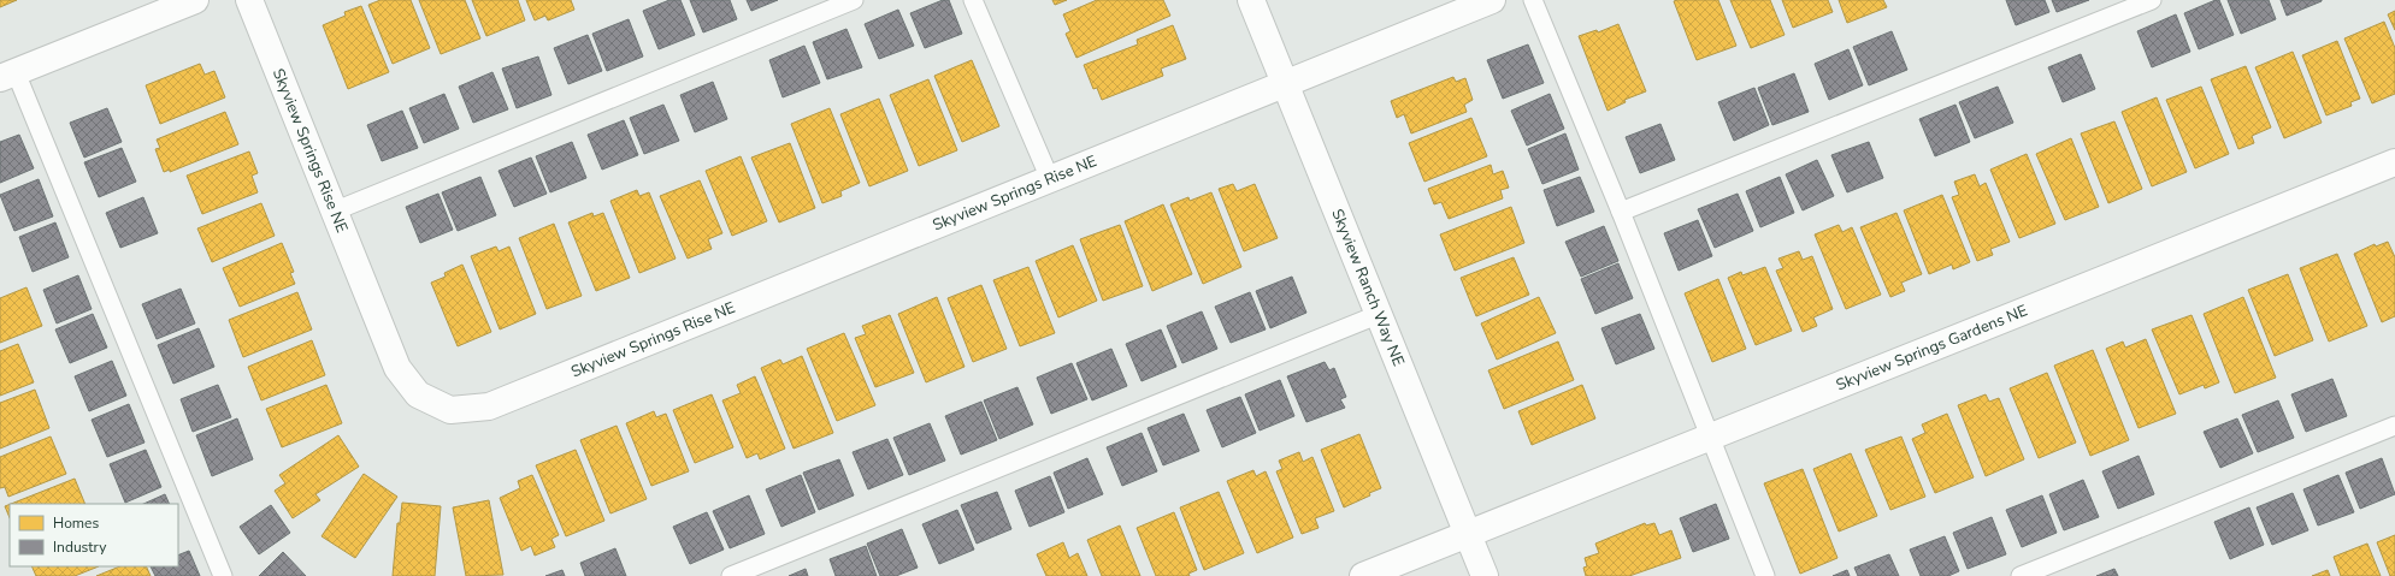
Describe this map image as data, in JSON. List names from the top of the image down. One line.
{"streets":{"street":["Skyview Springs Rise NE","Skyview Ranch Way NE","Skyview Springs Gardens NE"]},"crossings":[["Skyview Springs Rise NE","Skyview Ranch Way NE"],["Skyview Ranch Way NE","Skyview Springs Gardens NE"]],"legend":["Homes","Industry"]}
